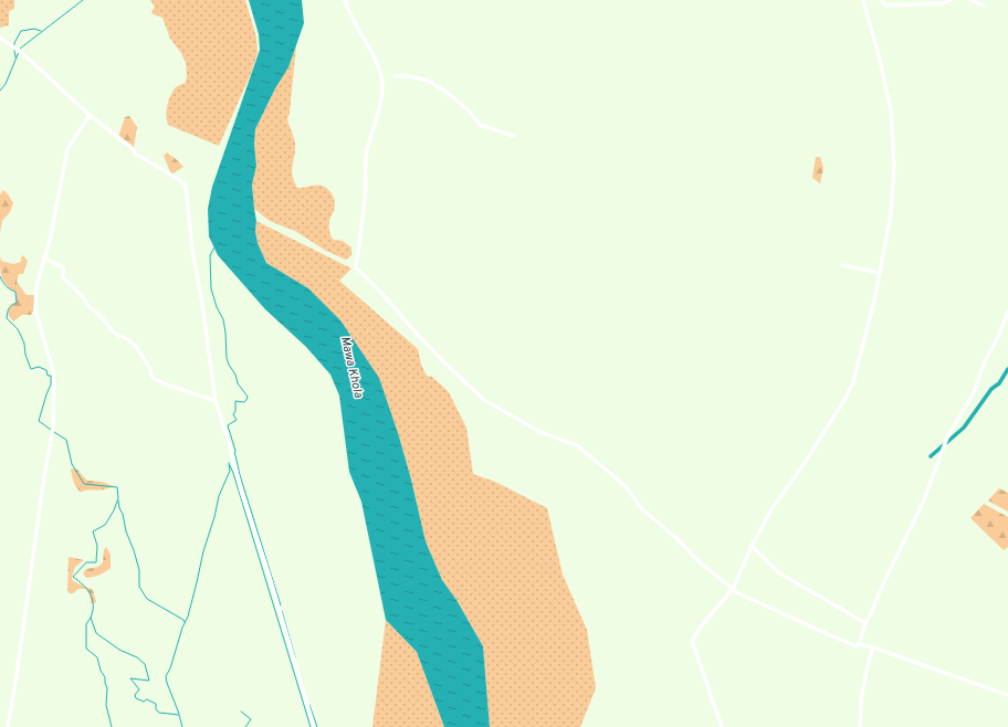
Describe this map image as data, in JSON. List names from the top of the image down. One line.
{"water":["Mawa Khola"]}
